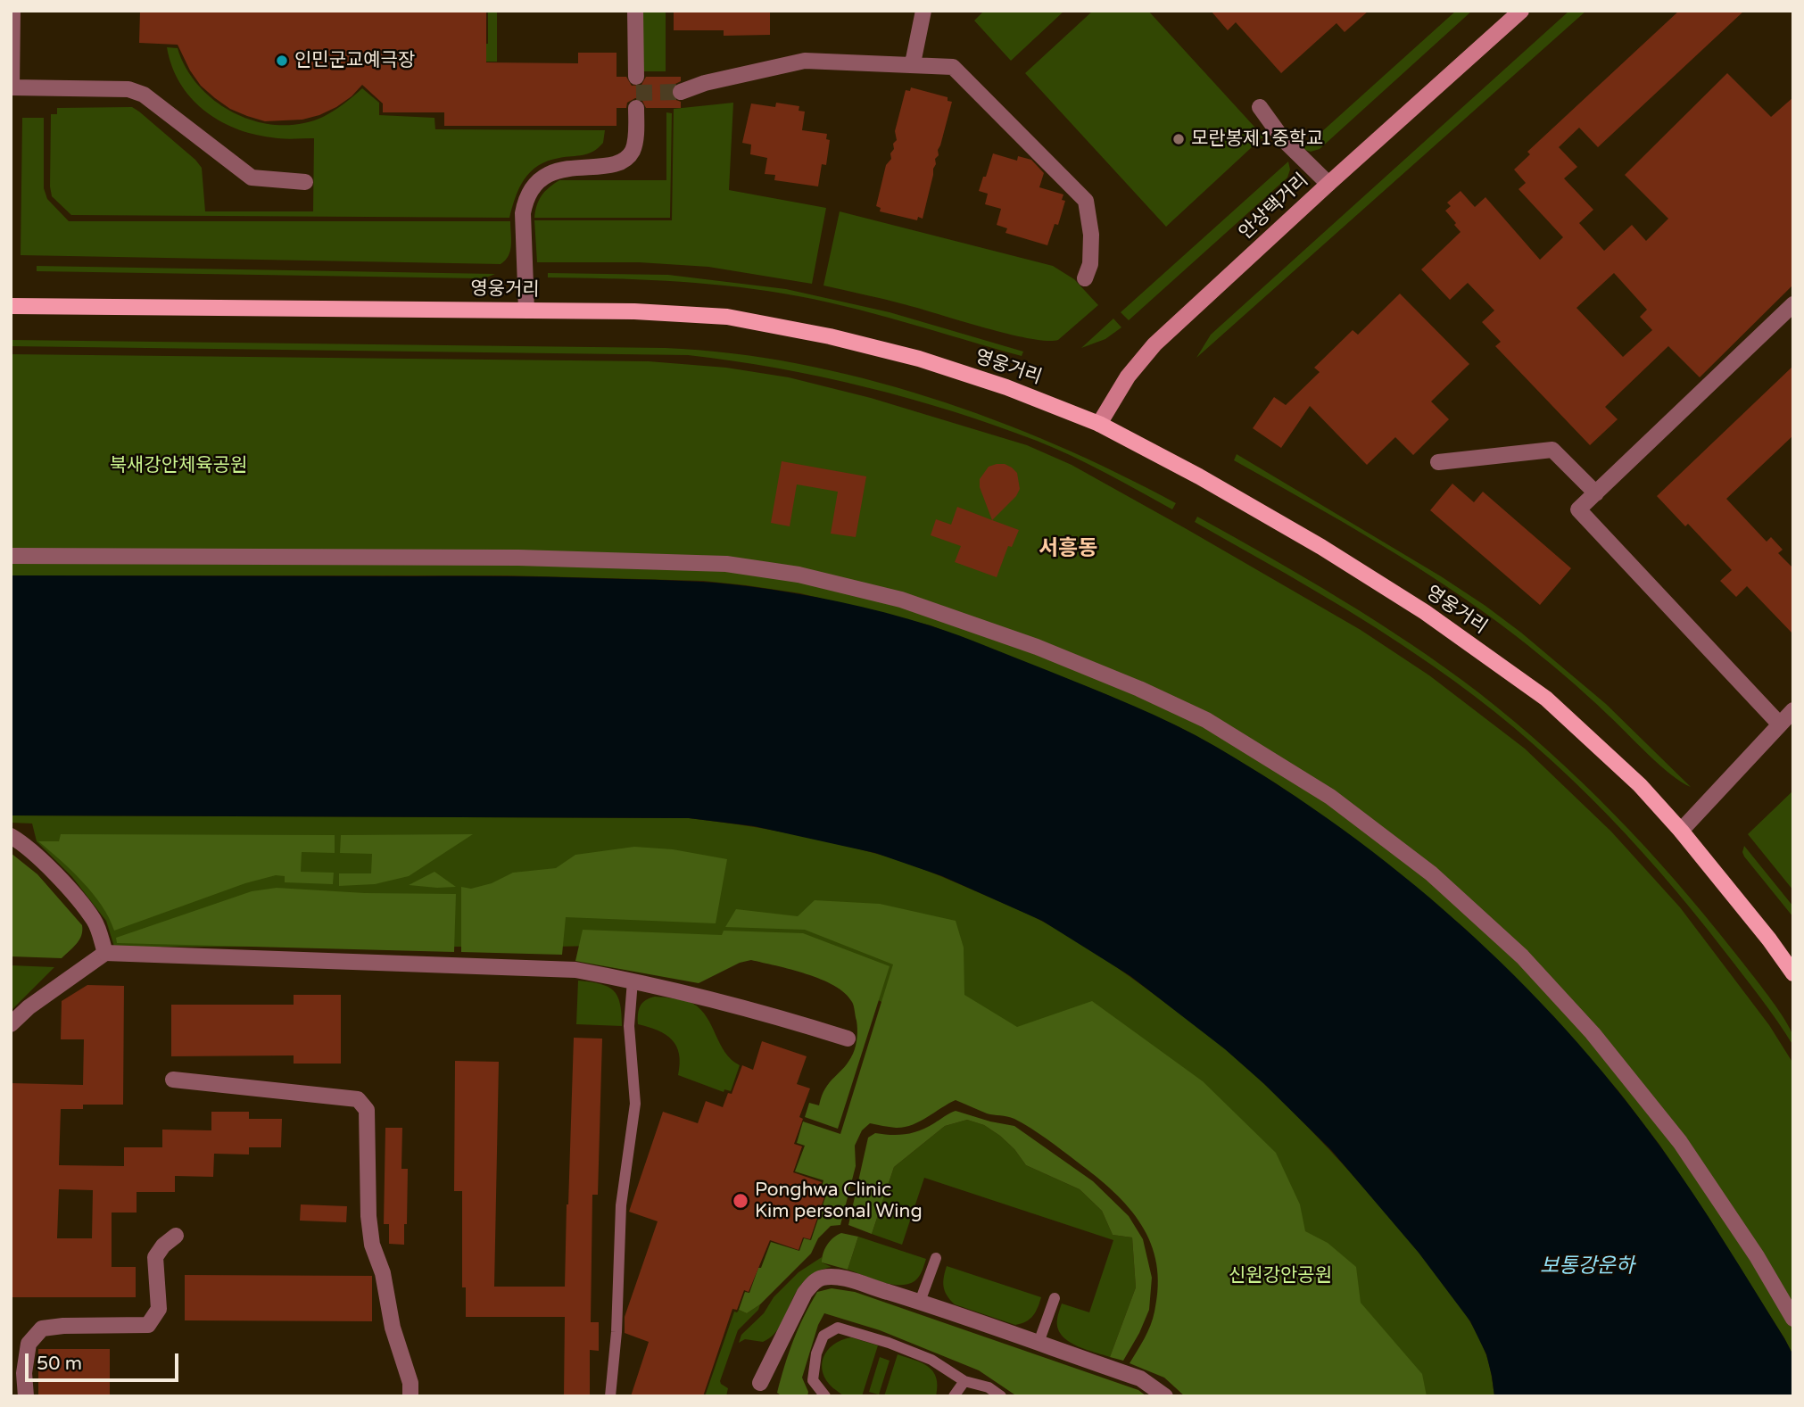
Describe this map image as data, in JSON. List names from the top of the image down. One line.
{"streets":{"main road":["안상택거리","영웅거리"]},"crossings":[["안상택거리","영웅거리"]],"districts":["서흥동"],"water":["보통강운하"],"parks":["북새강안체육공원","신원강안공원"],"places":["인민군교예극장","모란봉제1중학교","Ponghwa Clinic Kim personal Wing"],"scale_bar":"50 m"}
